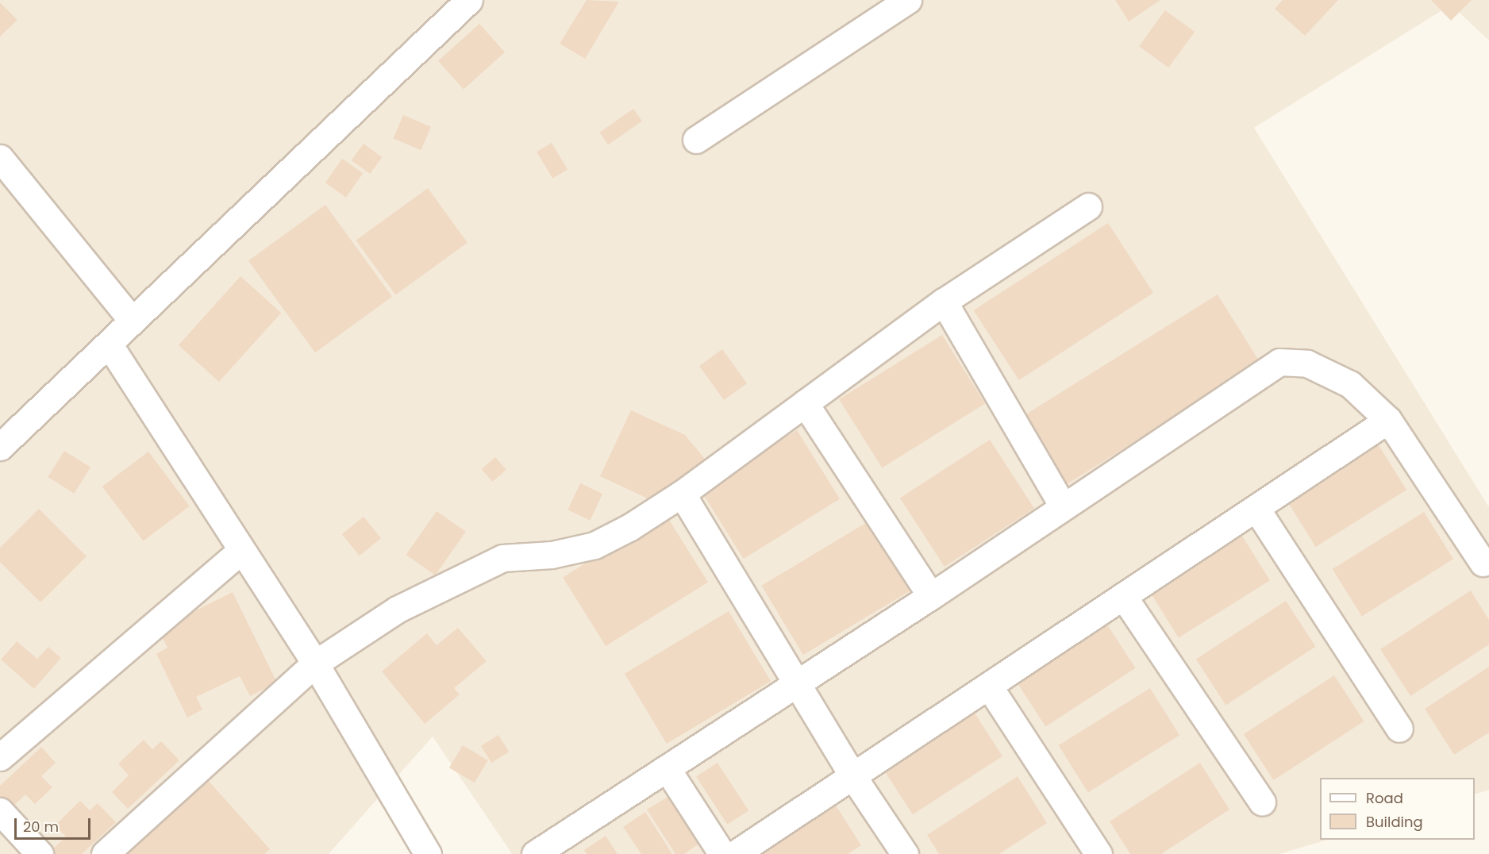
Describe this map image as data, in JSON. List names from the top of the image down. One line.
{"legend":["Road","Building"],"scale_bar":"20 m"}
